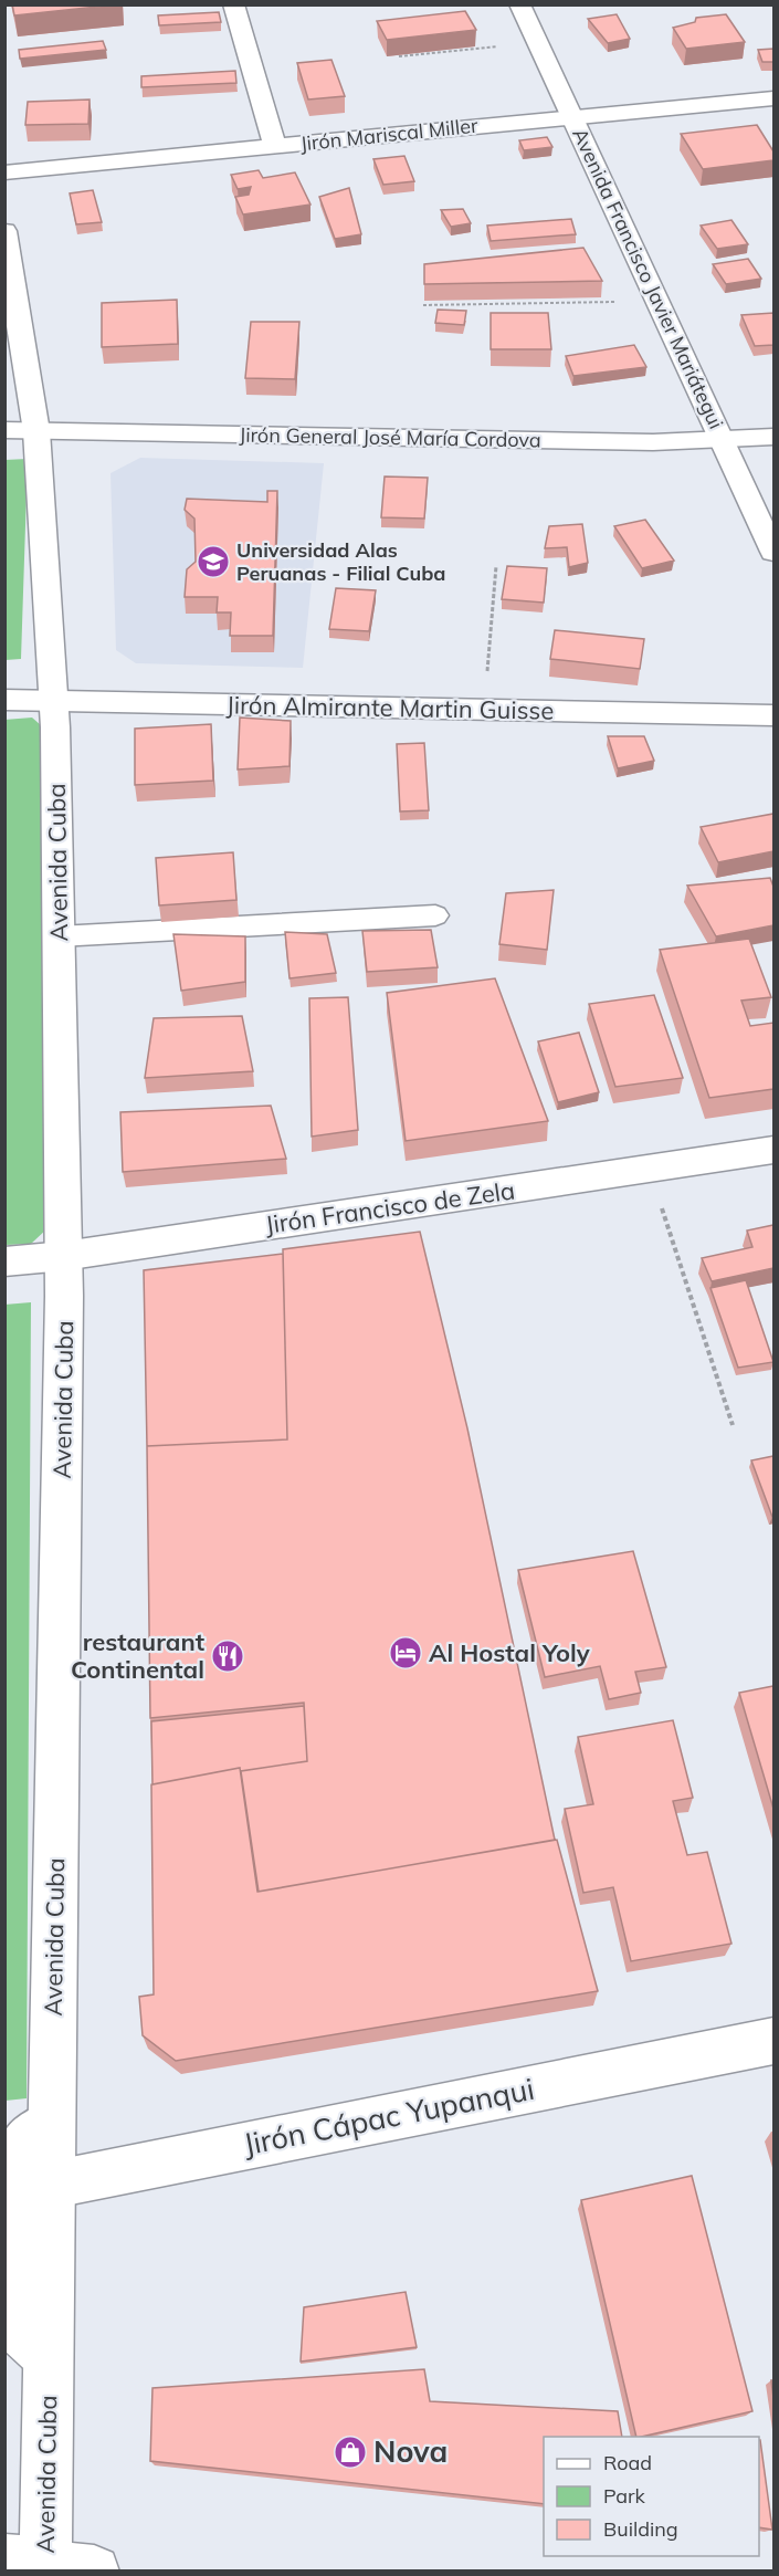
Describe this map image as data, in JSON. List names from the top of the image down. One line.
{"streets":{"street":["Jirón Mariscal Miller","Avenida Francisco Javier Mariátegui","Jirón General José María Cordova","Jirón Almirante Martin Guisse","Avenida Cuba","Jirón Francisco de Zela","Jirón Cápac Yupanqui"]},"crossings":[["Jirón Mariscal Miller","Avenida Francisco Javier Mariátegui"],["Avenida Francisco Javier Mariátegui","Jirón General José María Cordova"],["Jirón General José María Cordova","Avenida Cuba"],["Jirón Almirante Martin Guisse","Avenida Cuba"],["Avenida Cuba","Jirón Francisco de Zela"]],"places":{"school or university":["Universidad Alas Peruanas - Filial Cuba"],"hotel":["Al Hostal Yoly"],"restaurant":["restaurant Continental"],"shop":["Nova"]},"legend":["Road","Park","Building"]}
